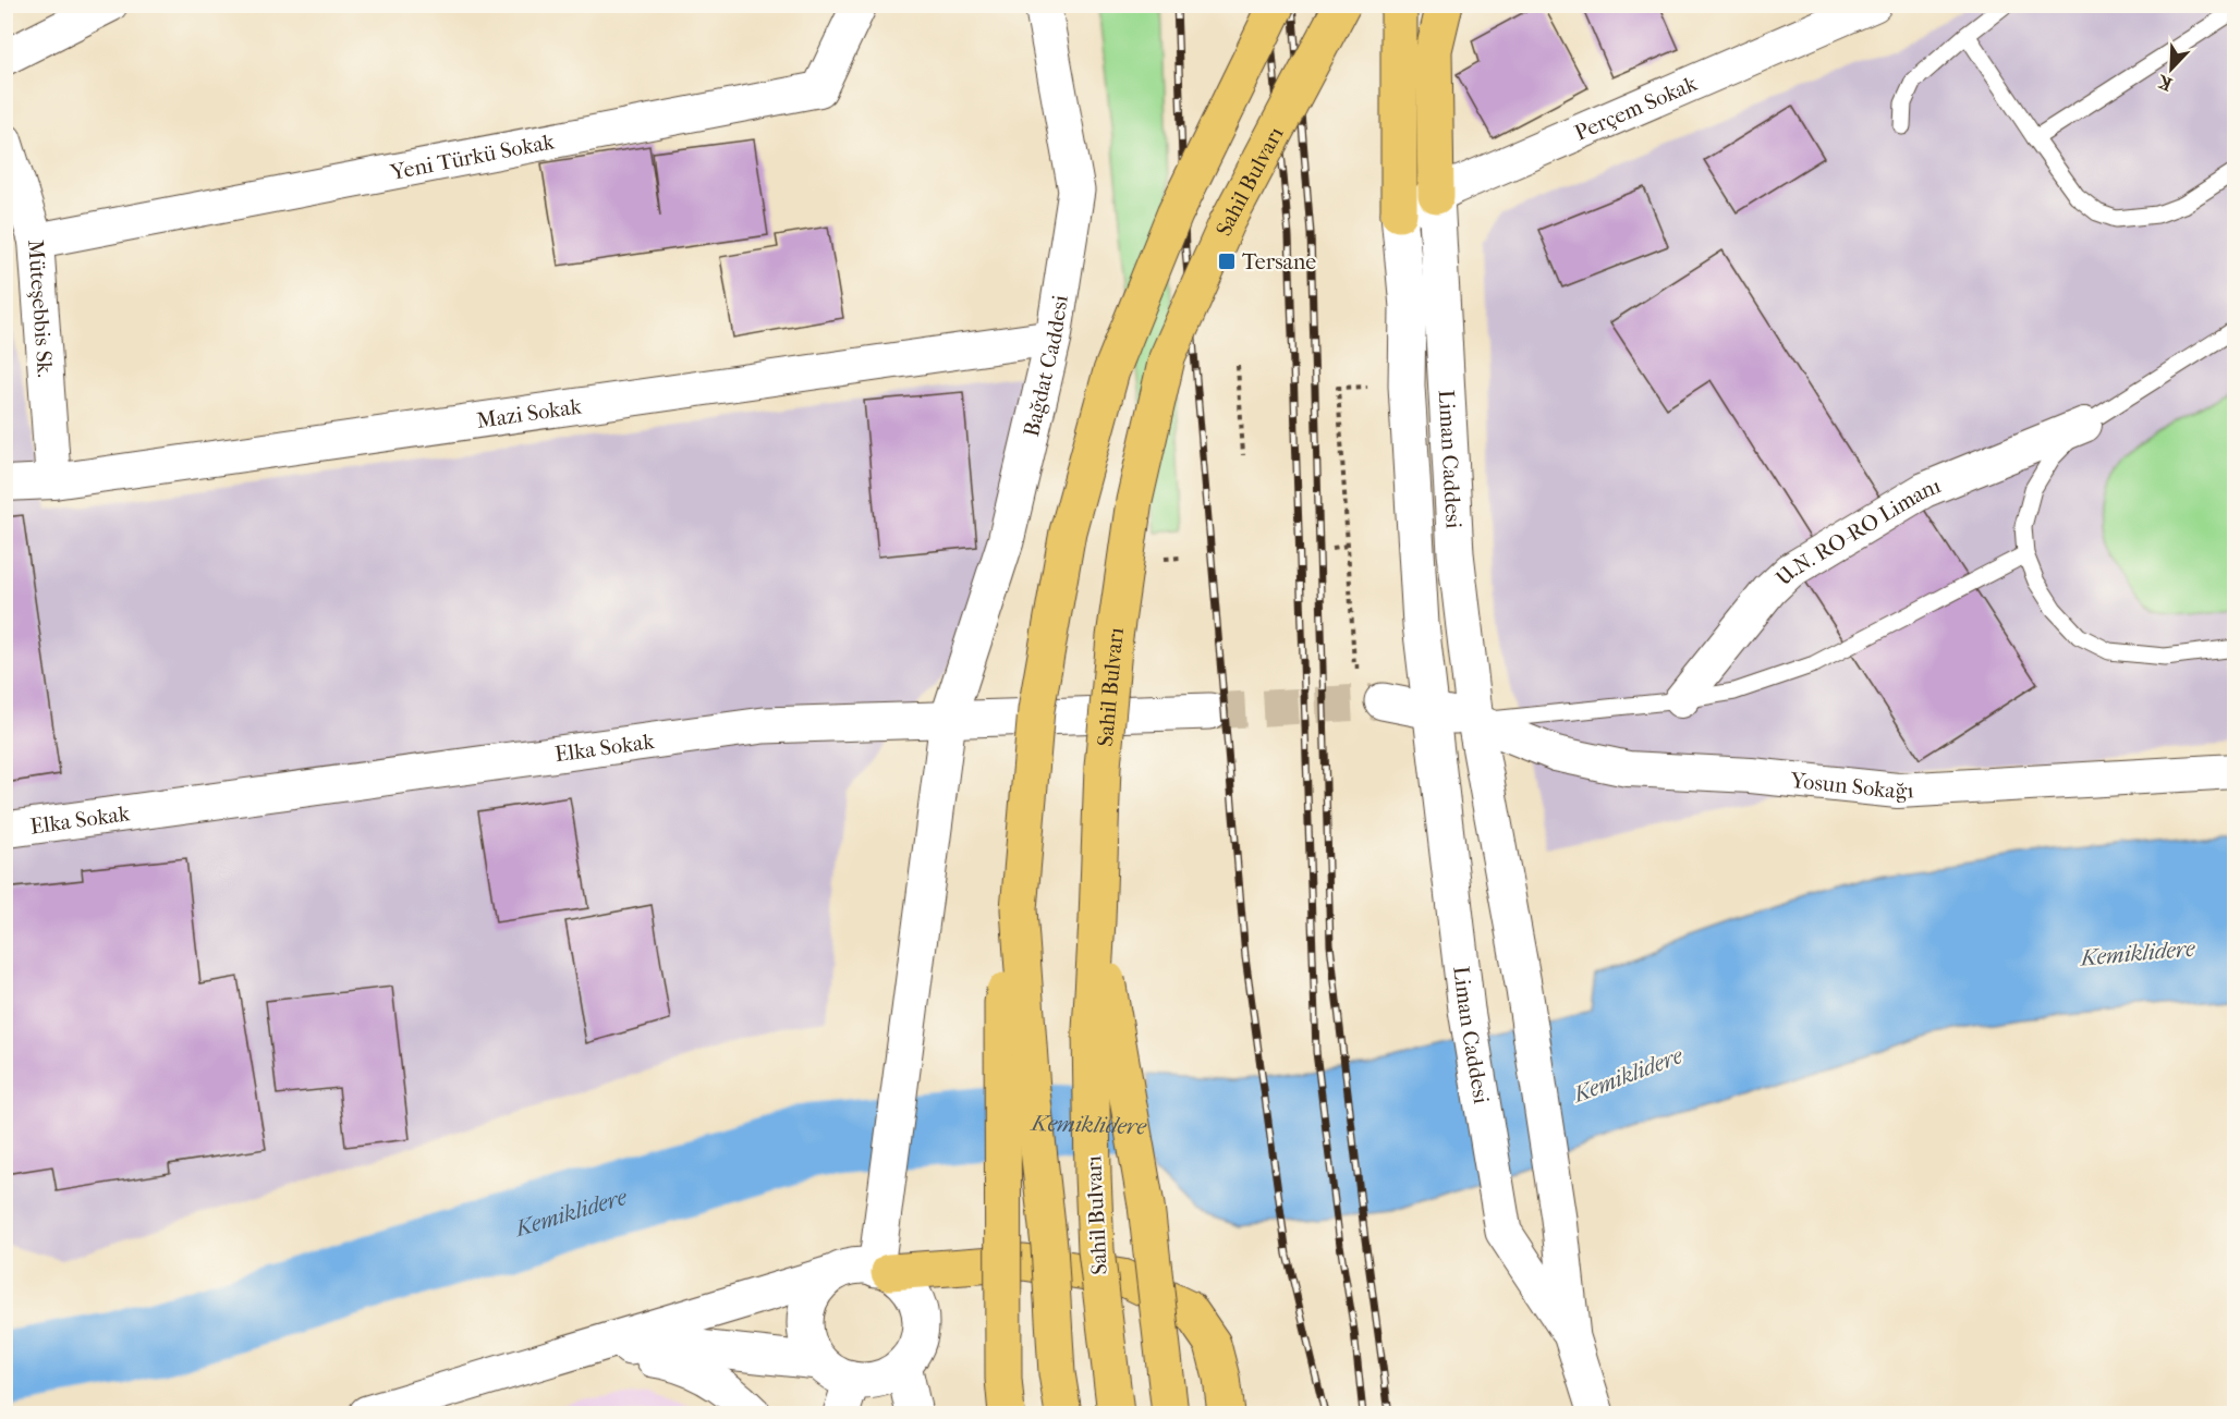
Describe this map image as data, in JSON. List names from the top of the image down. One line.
{"streets":{"highway":["Sahil Bulvarı"],"street":["Perçem Sokak","Yeni Türkü Sokak","Müteşebbis Sk.","Bağdat Caddesi","Mazi Sokak","Liman Caddesi","U.N. RO-RO Limanı","Elka Sokak","Yosun Sokağı"]},"crossings":[["Perçem Sokak","Liman Caddesi"],["Yeni Türkü Sokak","Müteşebbis Sk."],["Müteşebbis Sk.","Mazi Sokak"],["Bağdat Caddesi","Mazi Sokak"],["Bağdat Caddesi","Elka Sokak"],["Liman Caddesi","Yosun Sokağı"]],"water":["Kemiklidere"],"places":{"transit":["Tersane"]},"north":"bottom left"}
